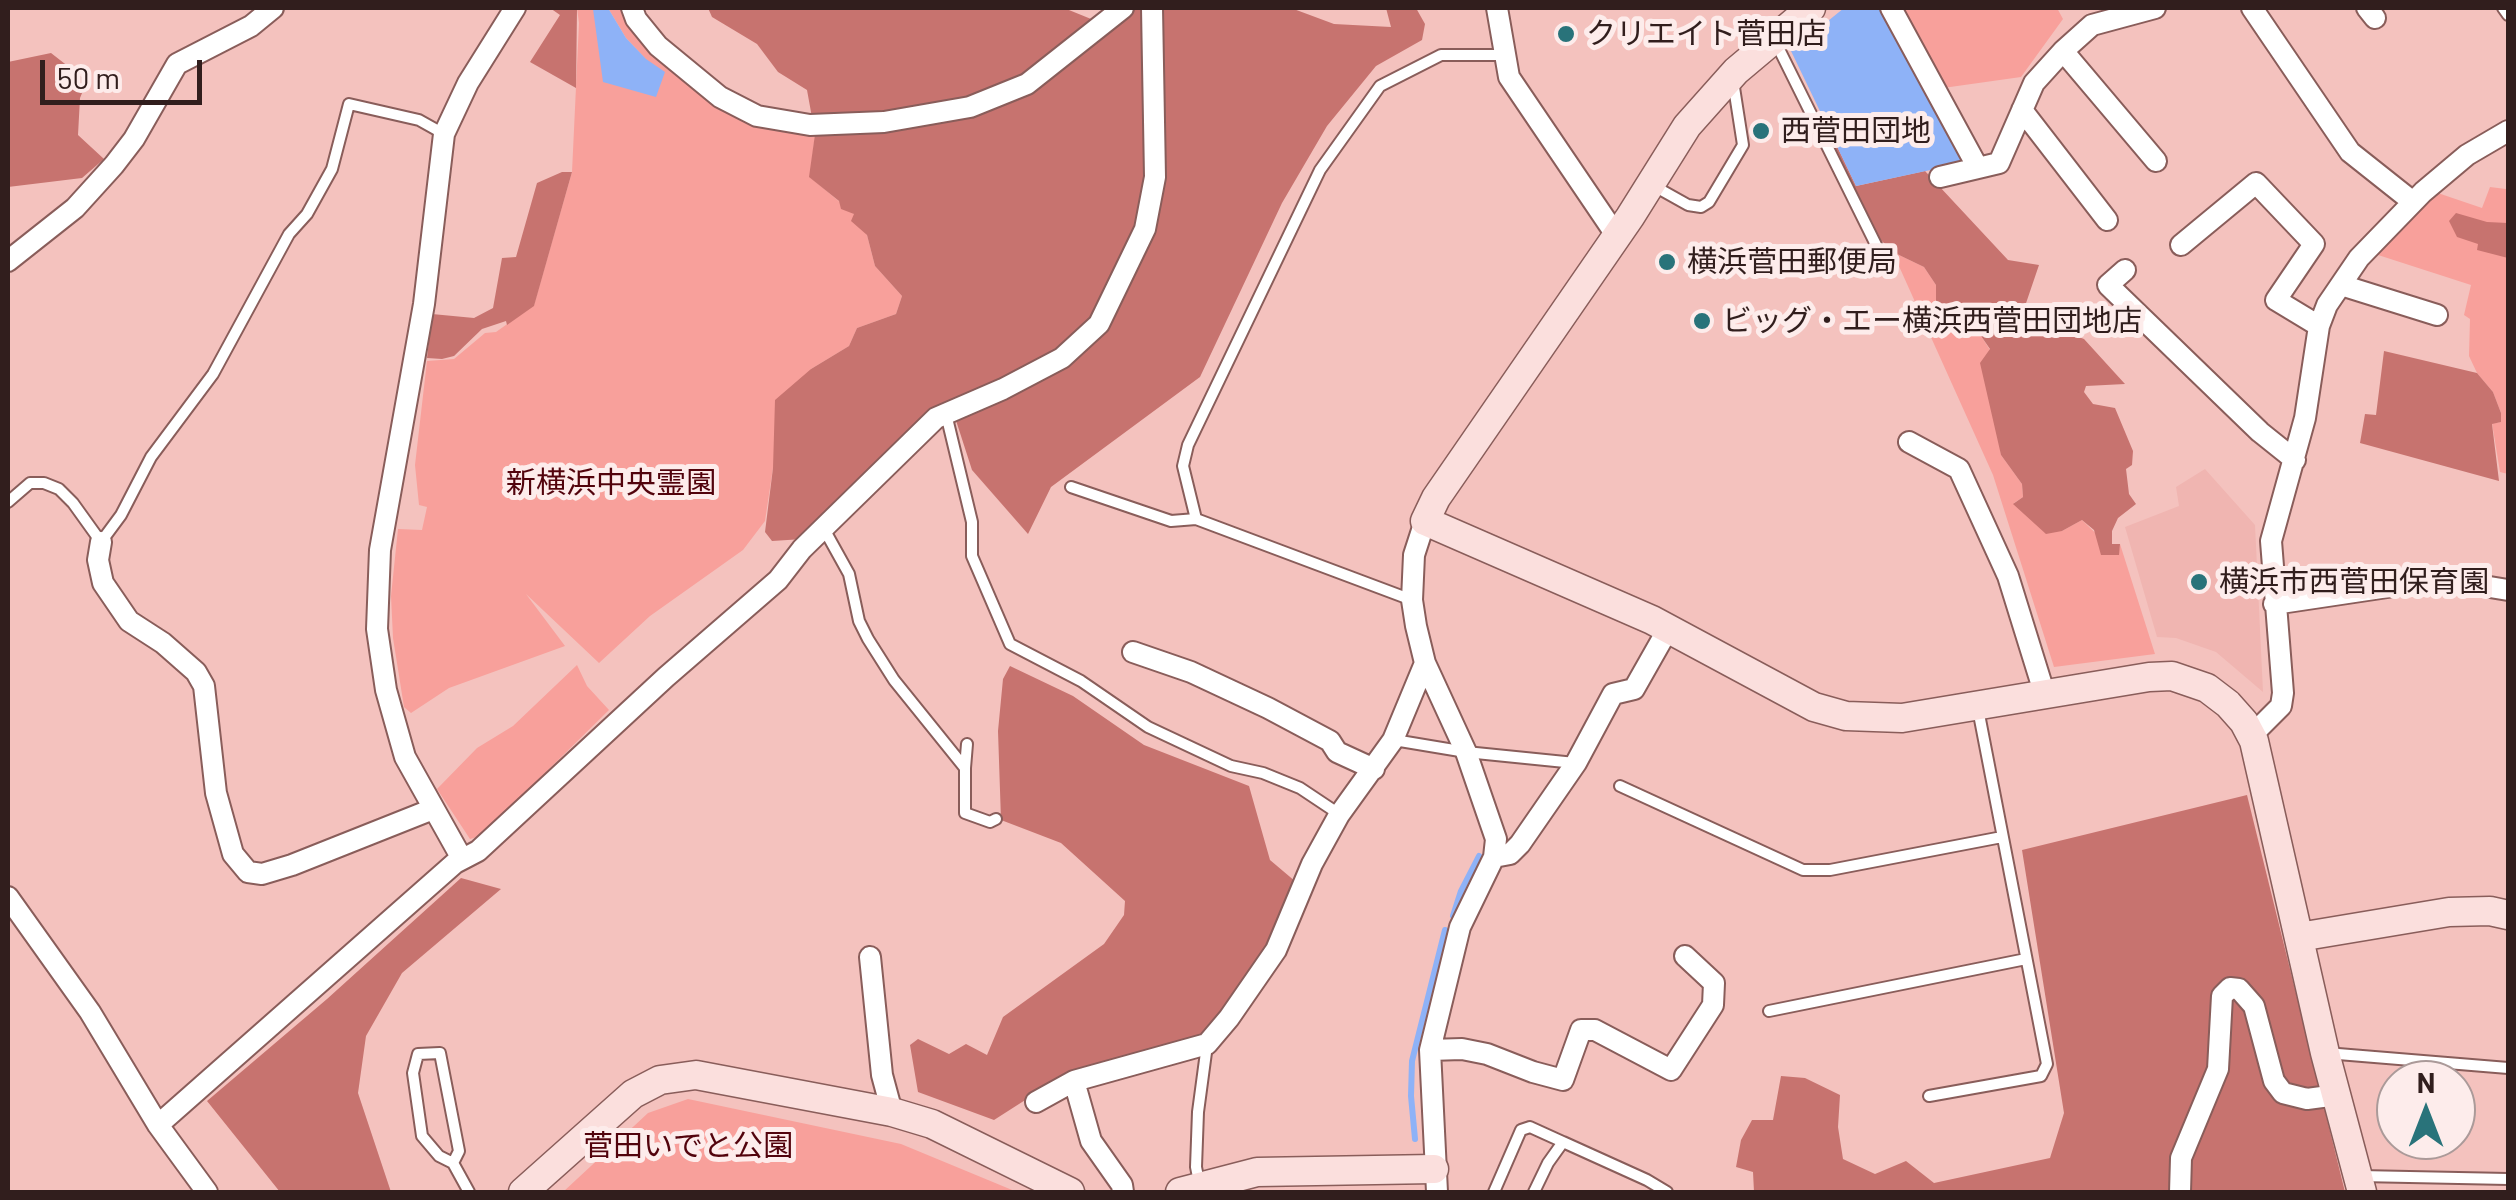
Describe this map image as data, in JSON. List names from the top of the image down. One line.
{"parks":["新横浜中央霊園","菅田いでと公園"],"places":["クリエイト菅田店","西菅田団地","横浜菅田郵便局","ビッグ・エー横浜西菅田団地店","横浜市西菅田保育園"],"scale_bar":"50 m","north":"top"}
